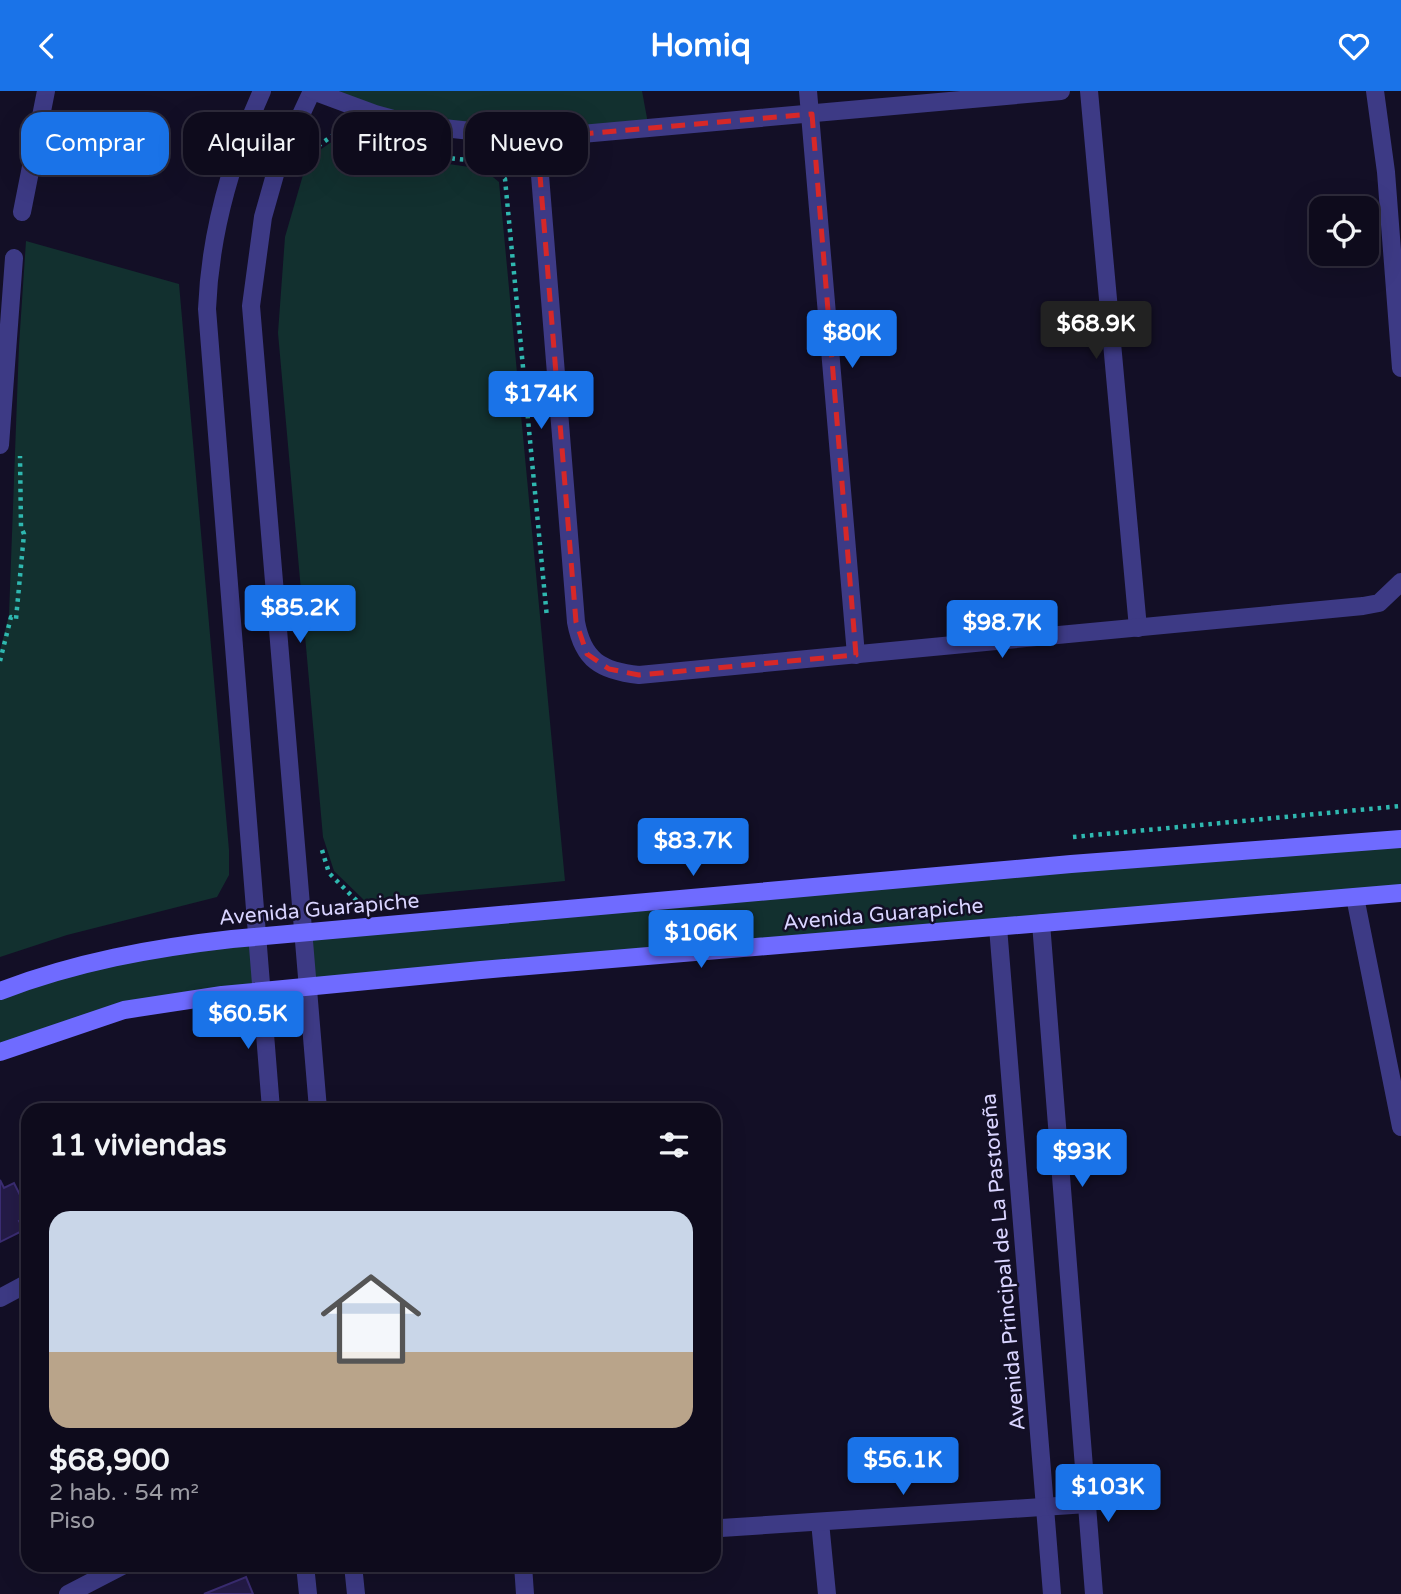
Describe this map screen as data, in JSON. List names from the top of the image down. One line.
{"streets":{"street":["Avenida Guarapiche","Avenida Principal de La Pastoreña"]},"crossings":[["Avenida Guarapiche","Avenida Principal de La Pastoreña"]],"page":{"header":"Homiq","chip":["Comprar","Alquilar","Filtros","Nuevo"],"price":["$68.9K","$80K","$174K","$85.2K","$98.7K","$83.7K","$106K","$60.5K","$93K","$56.1K","$103K"],"heading":"11 viviendas","list":[{"name":"$68,900","note":"2 hab. · 54 m² · Piso"}]}}
